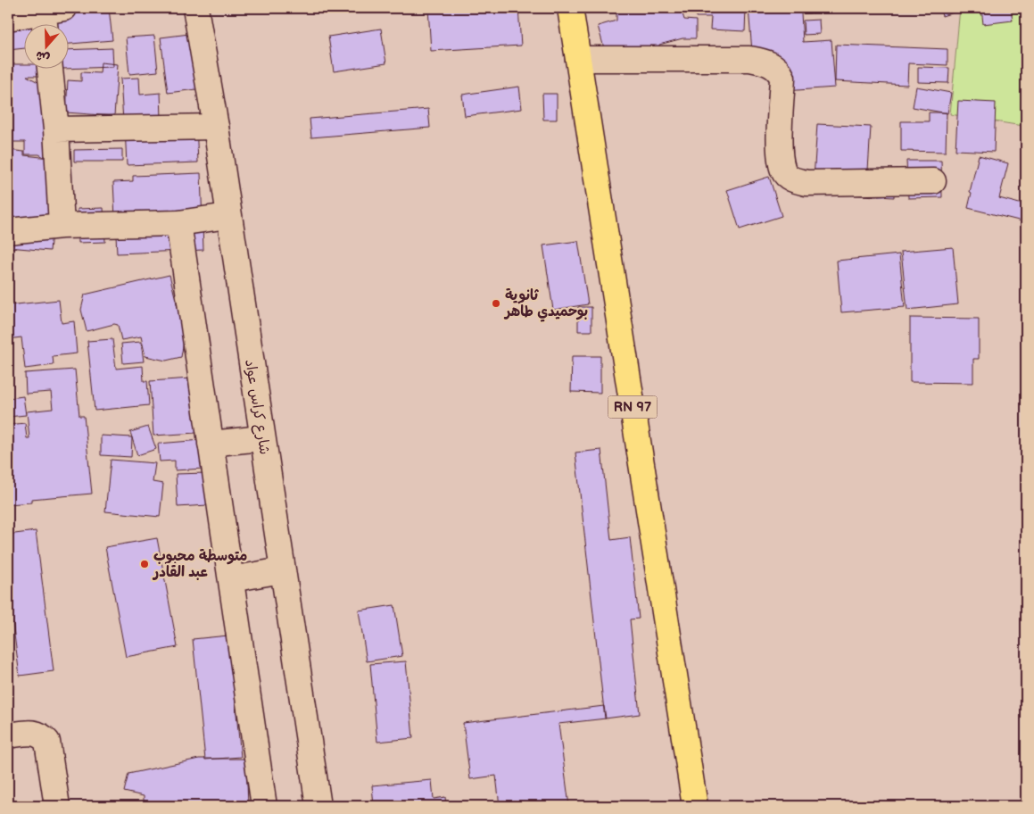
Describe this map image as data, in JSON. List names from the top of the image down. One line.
{"streets":{"main road":["RN 97"],"street":["شارع كراس عواد"]},"places":["ثانوية بوحميدي طاهر","متوسطة محبوب عبد القادر"],"north":"bottom"}
